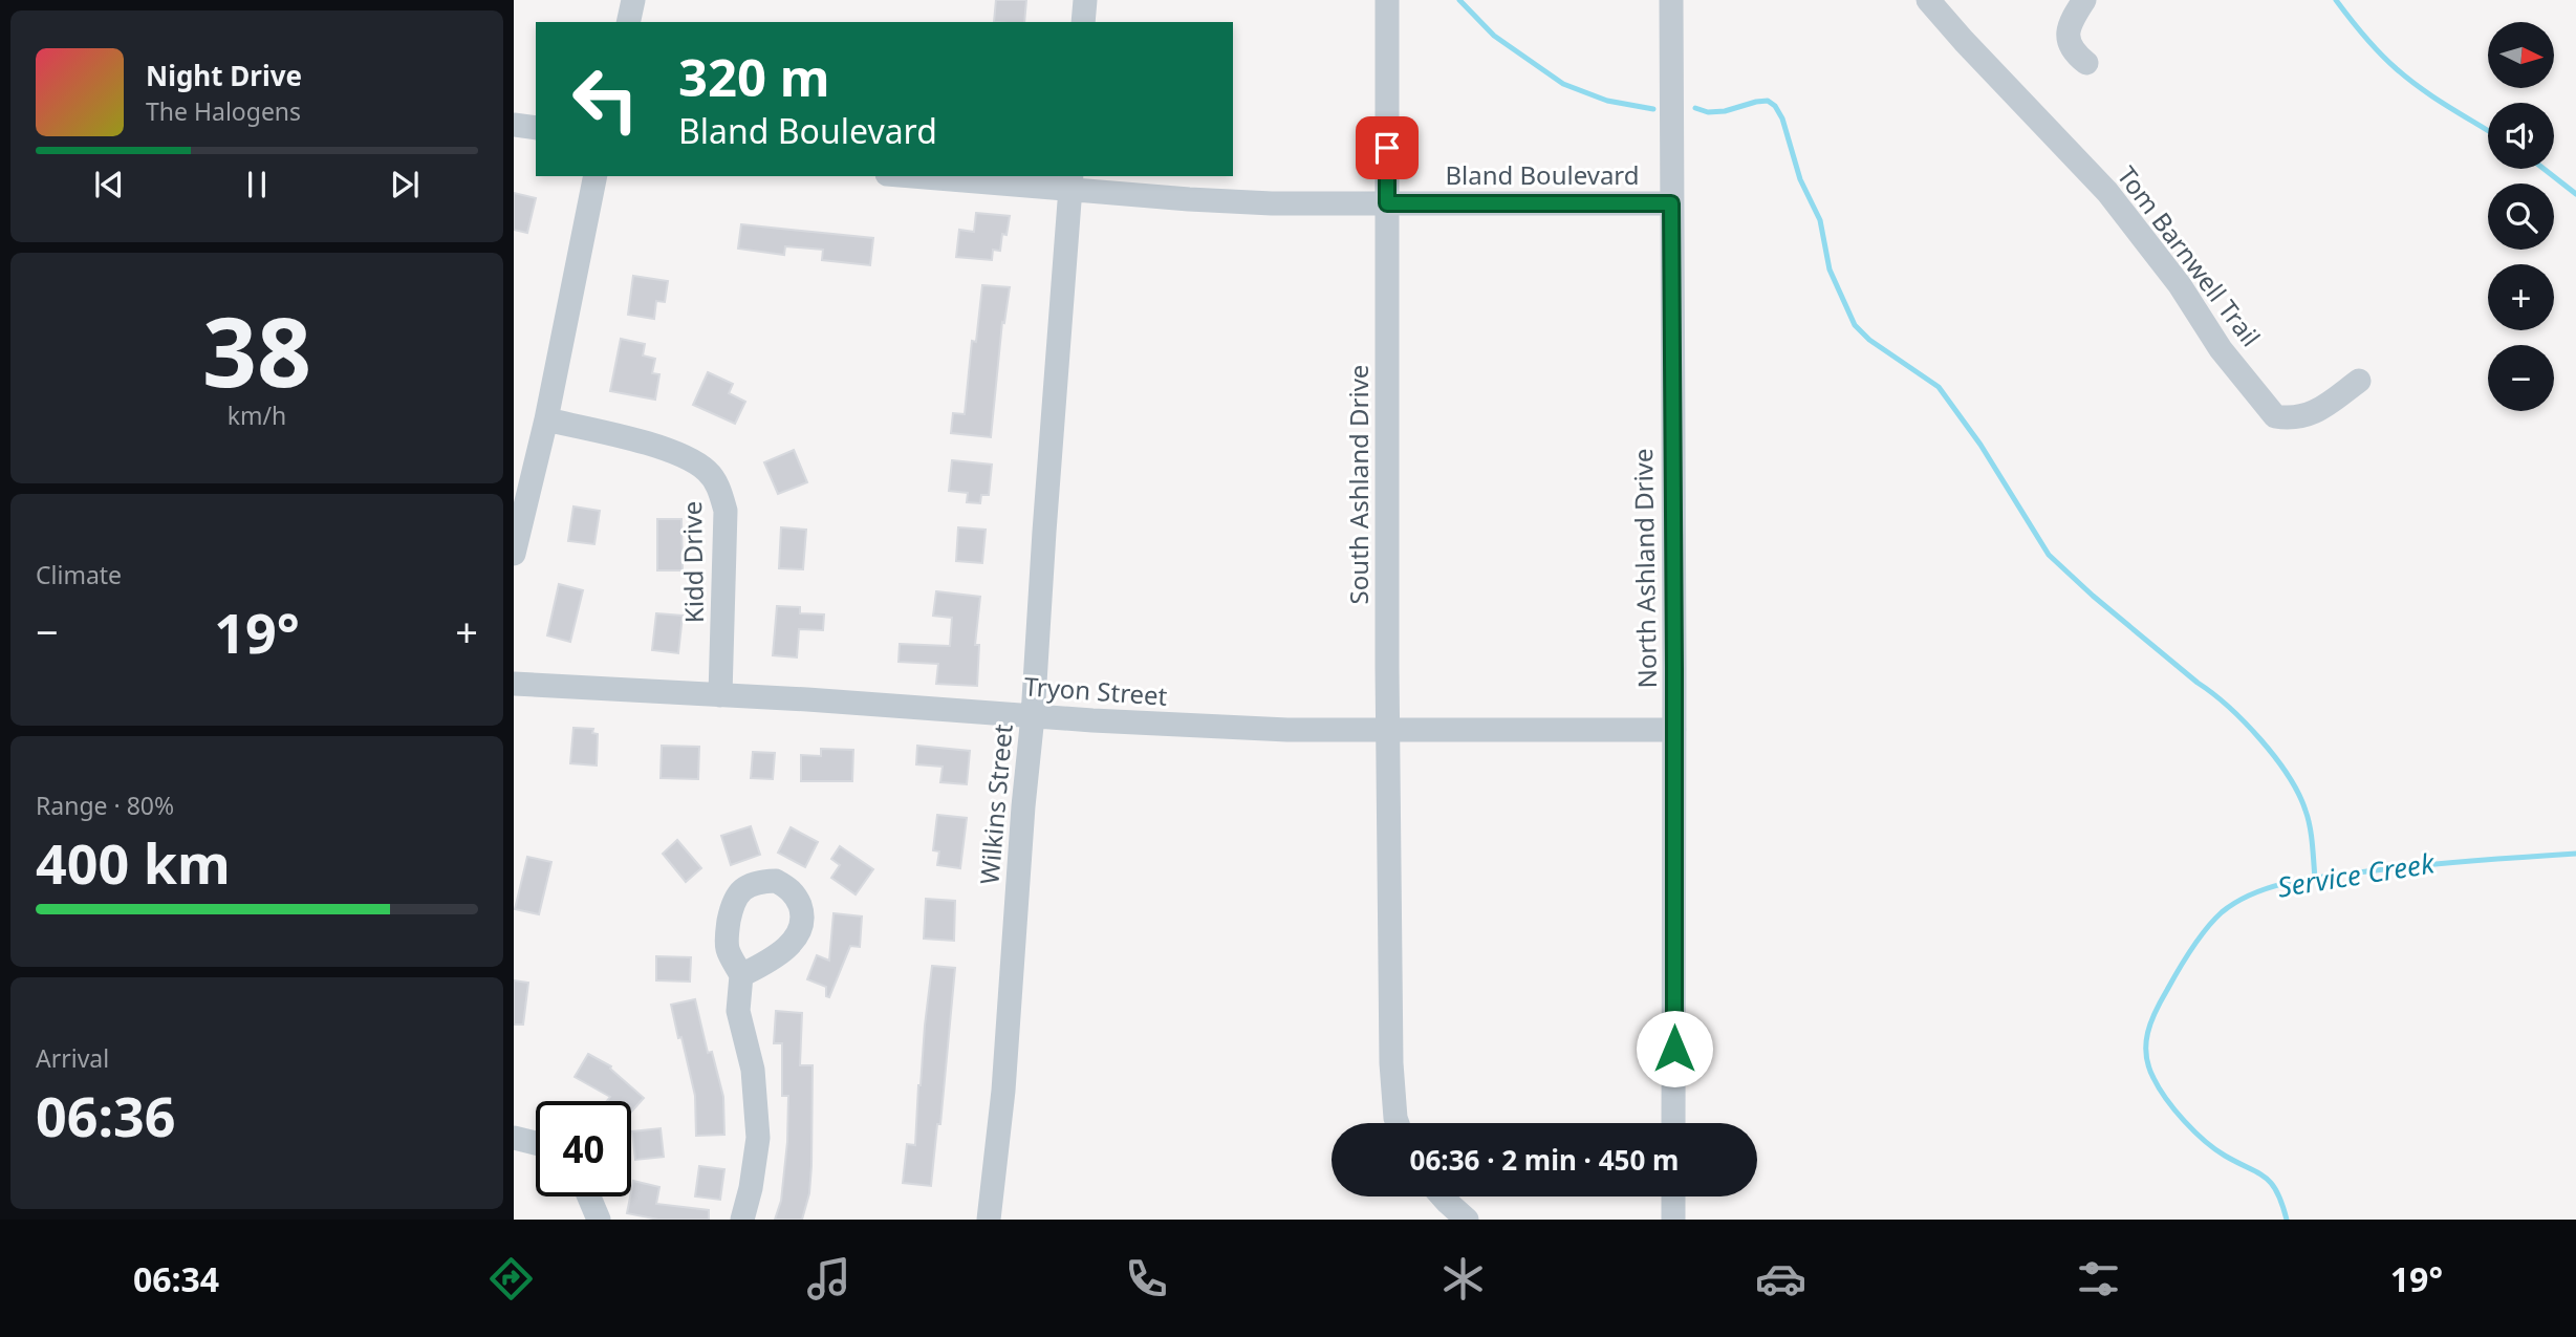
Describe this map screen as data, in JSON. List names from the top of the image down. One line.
{"streets":{"street":["Bland Boulevard","Tom Barnwell Trail","South Ashland Drive","Kidd Drive","North Ashland Drive","Tryon Street","Wilkins Street"]},"crossings":[["Bland Boulevard","South Ashland Drive"],["Bland Boulevard","North Ashland Drive"],["Bland Boulevard","Wilkins Street"],["South Ashland Drive","Tryon Street"],["Kidd Drive","Tryon Street"],["North Ashland Drive","Tryon Street"],["Tryon Street","Wilkins Street"]],"water":["Service Creek"],"north":"right","page":{"map_buttons":["+","−"],"turn":["320 m","Bland Boulevard"],"song":["Night Drive","The Halogens"],"tile":[["38","km/h"],"Climate",["Range · 80%","400 km"],["Arrival","06:36"]],"heat":["−","19°","+"],"limit":"40","trip":"06:36 · 2 min · 450 m","tabs":["06:34","19°"]}}
